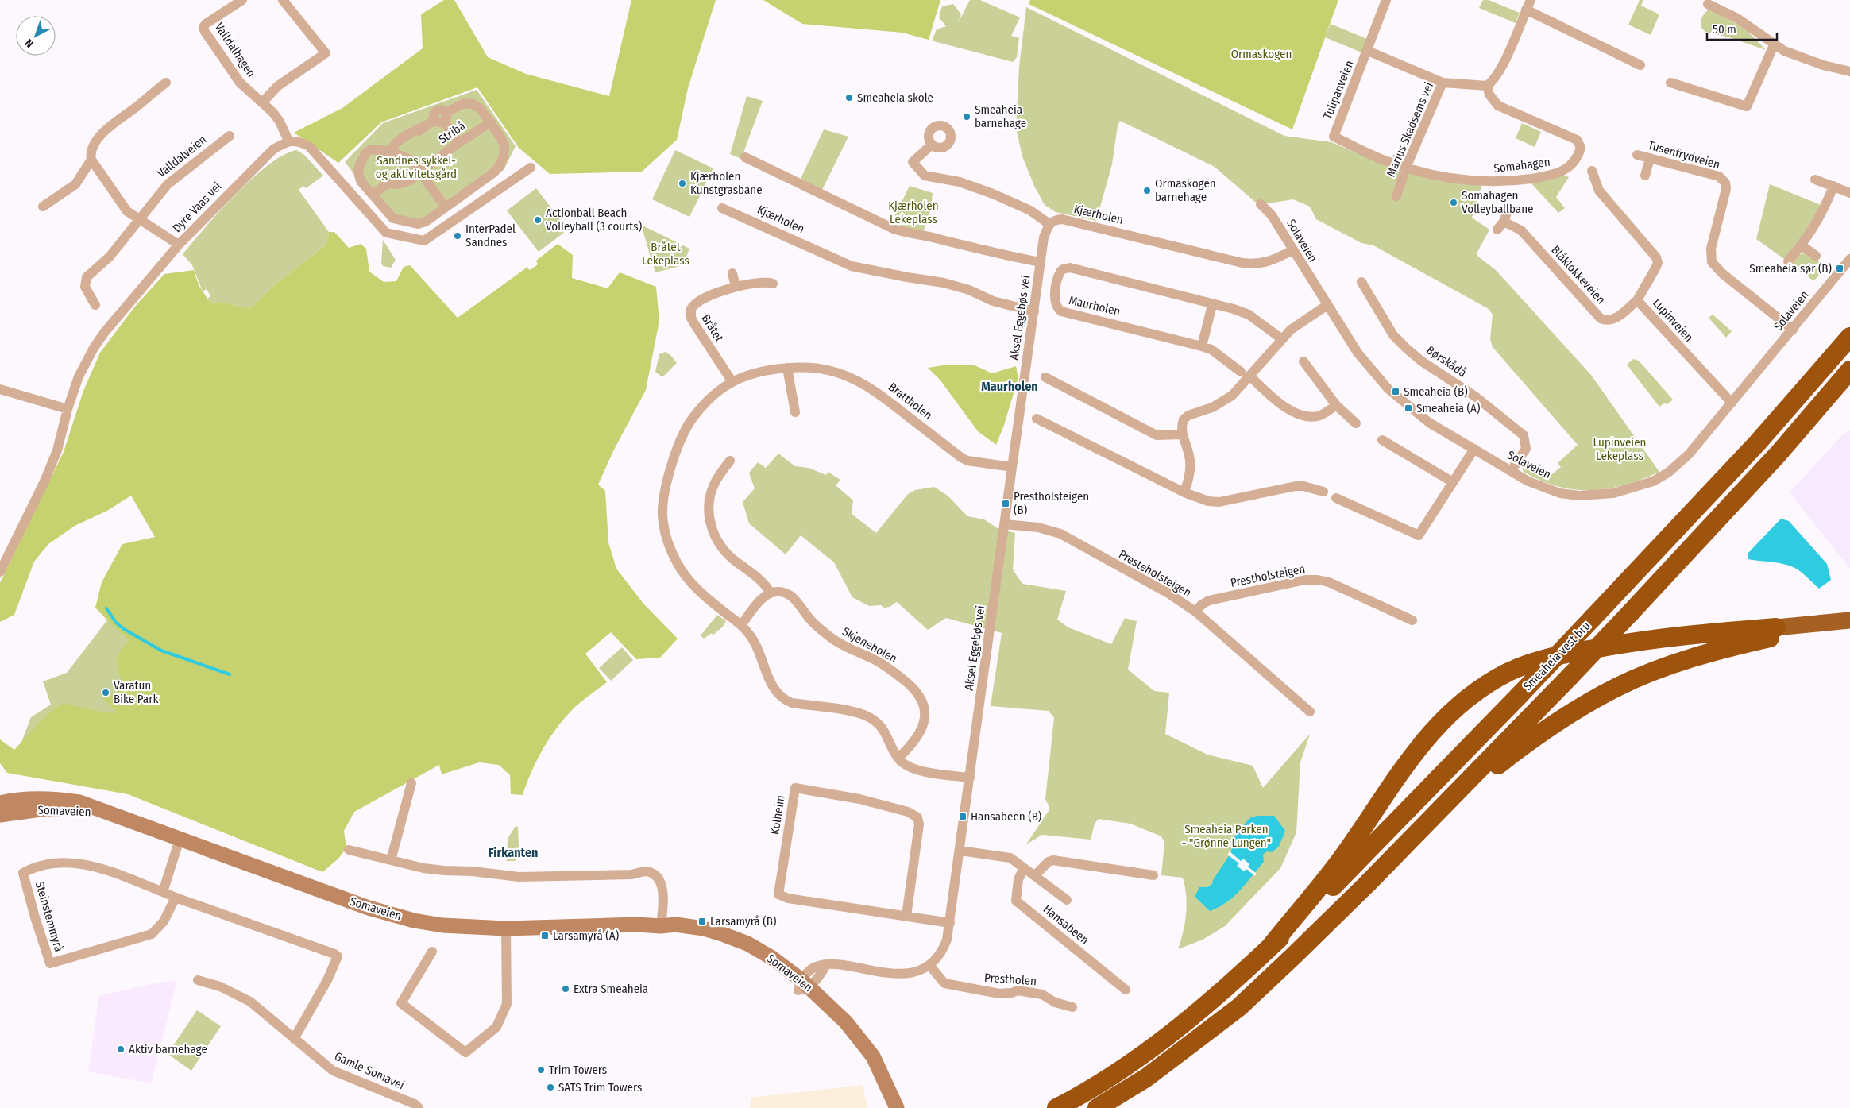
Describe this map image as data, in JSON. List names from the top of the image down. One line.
{"streets":{"highway":["Smeaheia vest bru"],"main road":["Somaveien"],"street":["Valldalhagen","Tulipanveien","Marius Skadsems vei","Stribå","Tusenfrydveien","Valldalveien","Somahagen","Dyre Vaas vei","Kjærholen","Solaveien","Blåklokkeveien","Maurholen","Aksel Eggebøs vei","Lupinveien","Bråtet","Børskådå","Brattholen","Presteholsteigen","Prestholsteigen","Skjeneholen","Kolheim","Steinstemmyrå","Hansabeen","Prestholen","Gamle Somavei"]},"crossings":[["Valldalhagen","Dyre Vaas vei"],["Tulipanveien","Marius Skadsems vei"],["Tulipanveien","Somahagen"],["Marius Skadsems vei","Somahagen"],["Tusenfrydveien","Solaveien"],["Kjærholen","Solaveien"],["Kjærholen","Aksel Eggebøs vei"],["Solaveien","Lupinveien"],["Solaveien","Børskådå"],["Blåklokkeveien","Lupinveien"],["Aksel Eggebøs vei","Brattholen"],["Aksel Eggebøs vei","Presteholsteigen"],["Aksel Eggebøs vei","Somaveien"],["Aksel Eggebøs vei","Kolheim"],["Aksel Eggebøs vei","Hansabeen"],["Aksel Eggebøs vei","Prestholen"],["Bråtet","Brattholen"],["Presteholsteigen","Prestholsteigen"],["Steinstemmyrå","Gamle Somavei"]],"districts":["Maurholen","Firkanten"],"parks":["Ormaskogen","Sandnes sykkel- og aktivitetsgård","Kjærholen Lekeplass","Bråtet Lekeplass","Lupinveien Lekeplass","Smeaheia Parken - \"Grønne Lungen\""],"places":{"other":["Smeaheia skole","Smeaheia barnehage","Kjærholen Kunstgrasbane","Ormaskogen barnehage","Somahagen Volleyballbane","Actionball Beach Volleyball (3 courts)","InterPadel Sandnes","Varatun Bike Park","Extra Smeaheia","Aktiv barnehage","Trim Towers","SATS Trim Towers"],"transit":["Smeaheia sør (B)","Smeaheia (B)","Smeaheia (A)","Prestholsteigen (B)","Hansabeen (B)","Larsamyrå (B)","Larsamyrå (A)"]},"scale_bar":"50 m","north":"bottom left"}
